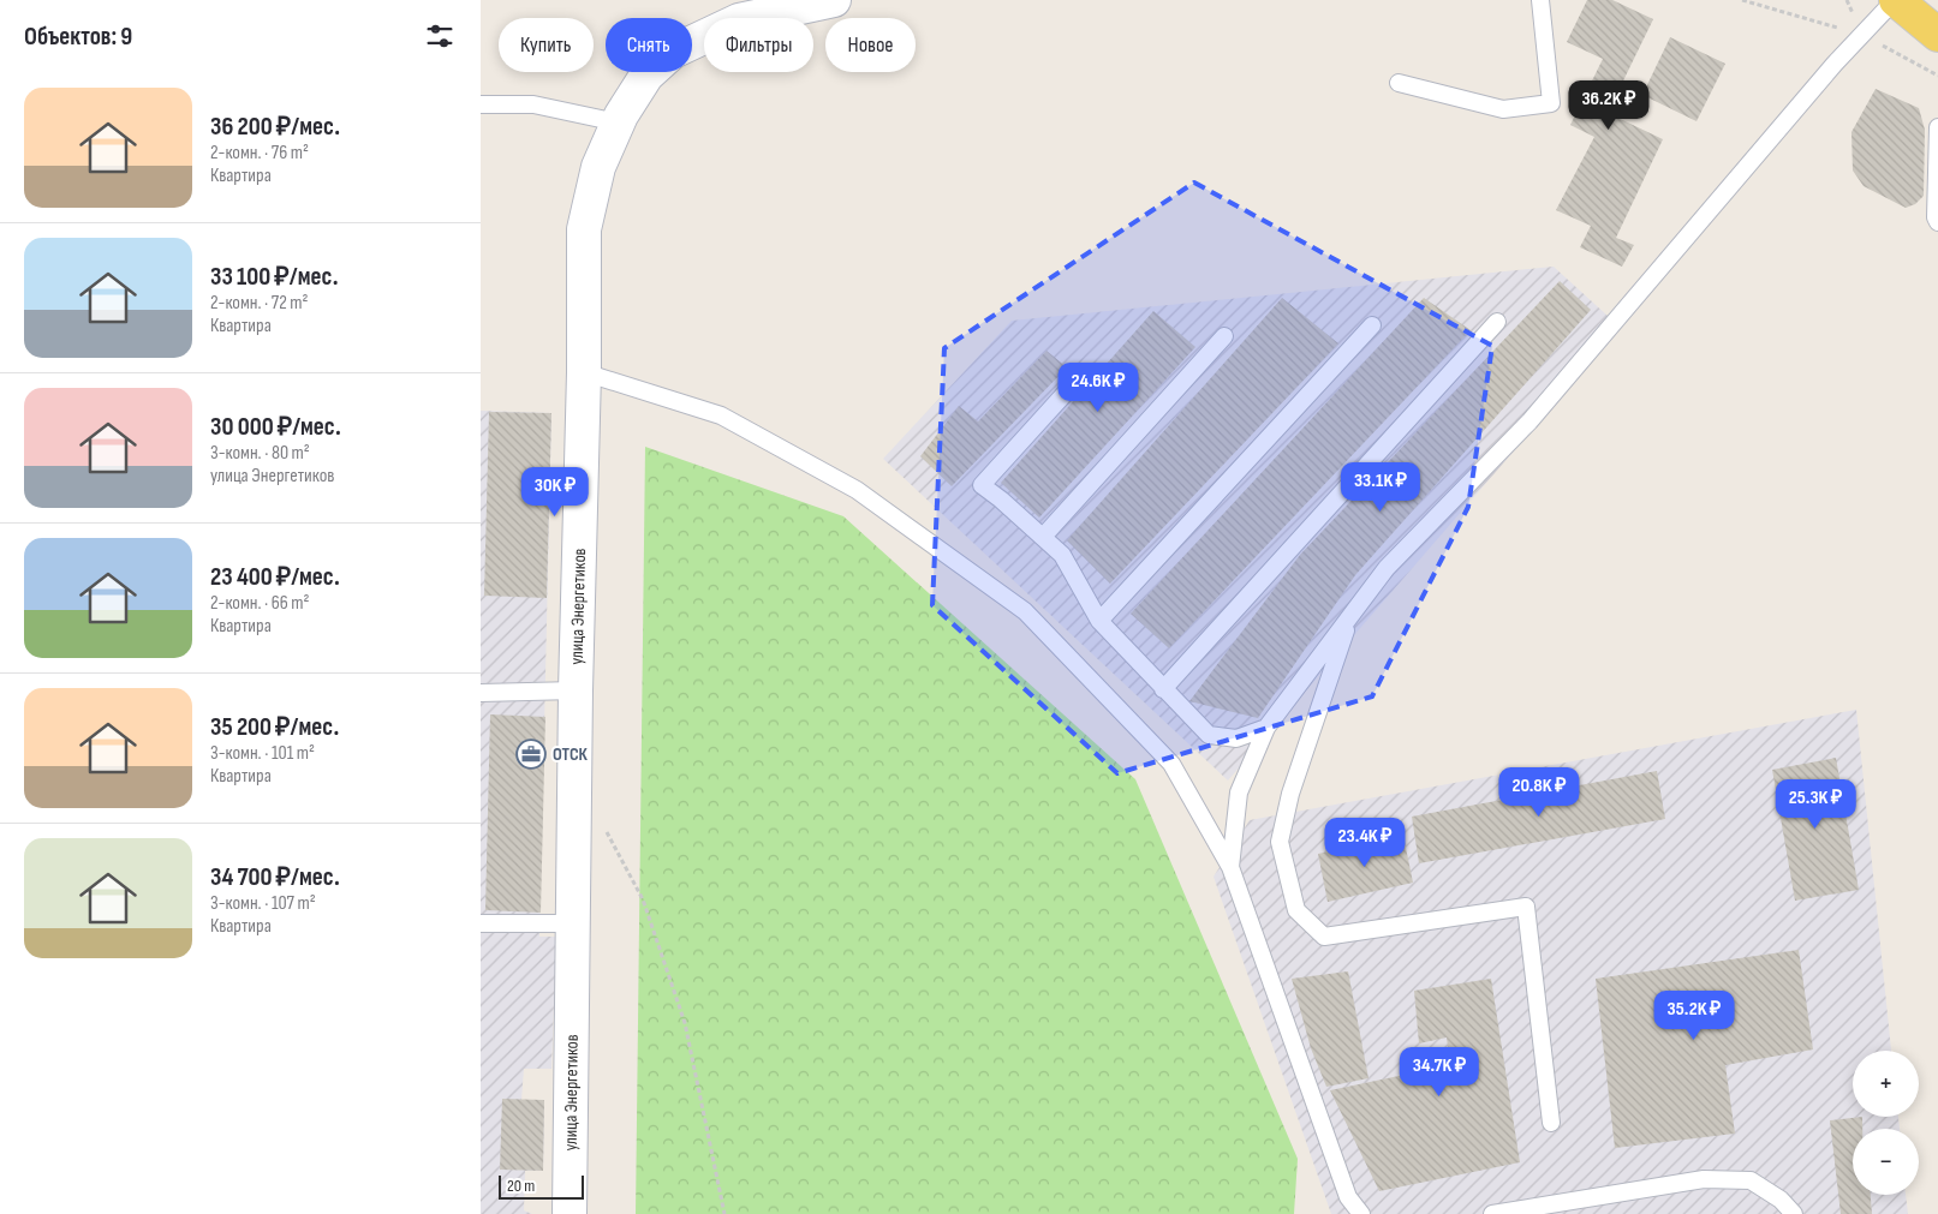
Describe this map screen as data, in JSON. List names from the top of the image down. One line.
{"streets":{"street":["улица Энергетиков"]},"places":{"office":["ОТСК"]},"scale_bar":"20 m","page":{"heading":"Объектов: 9","chip":["Купить","Снять","Фильтры","Новое"],"list":[{"name":"36 200 ₽/мес.","note":"2-комн. · 76 m² · Квартира"},{"name":"33 100 ₽/мес.","note":"2-комн. · 72 m² · Квартира"},{"name":"30 000 ₽/мес.","note":"3-комн. · 80 m² · улица Энергетиков"},{"name":"23 400 ₽/мес.","note":"2-комн. · 66 m² · Квартира"},{"name":"35 200 ₽/мес.","note":"3-комн. · 101 m² · Квартира"},{"name":"34 700 ₽/мес.","note":"3-комн. · 107 m² · Квартира"}],"price":["36.2K ₽","24.6K ₽","33.1K ₽","30K ₽","20.8K ₽","25.3K ₽","23.4K ₽","35.2K ₽","34.7K ₽"],"map_buttons":["+","−"],"scale":"20 m"}}
